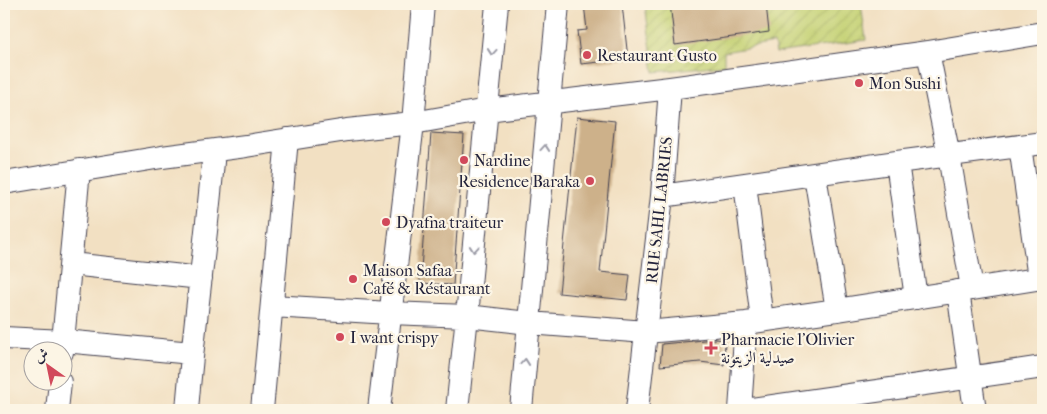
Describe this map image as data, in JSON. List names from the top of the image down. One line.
{"streets":{"street":["RUE SAHL LABRIES"]},"places":{"other":["Restaurant Gusto","Mon Sushi","Nardine","Residence Baraka","Dyafna traiteur","Maison Safaa - Café & Réstaurant","I want crispy"],"health":["Pharmacie l'Olivier صيدلية الزيتونة"]},"north":"top left"}
